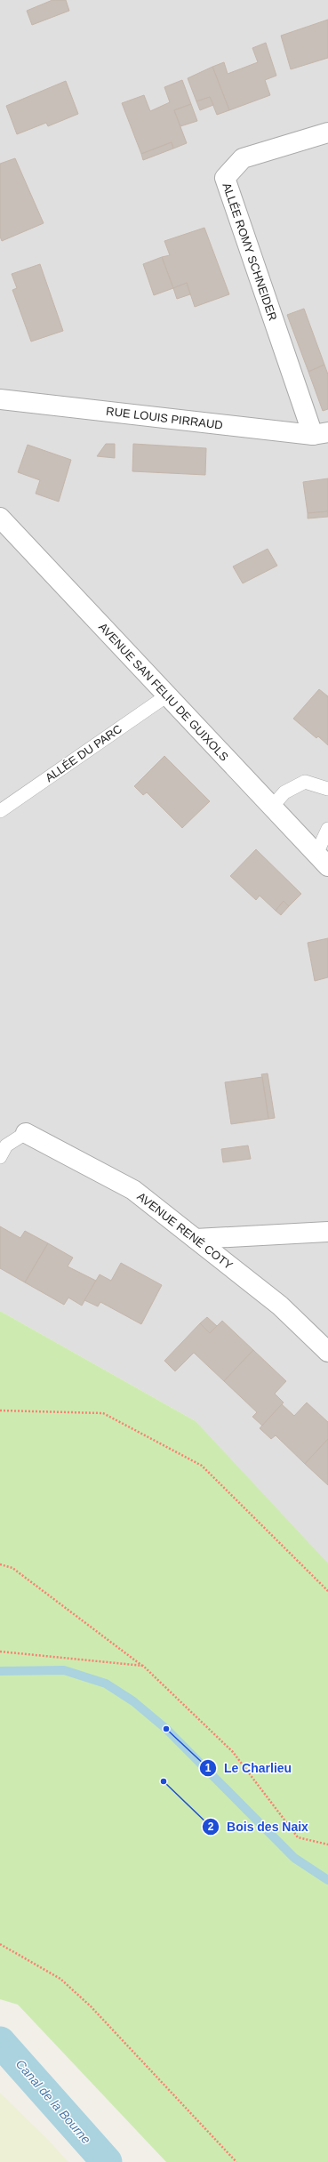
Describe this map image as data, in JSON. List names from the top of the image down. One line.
{"streets":{"street":["ALLÉE ROMY SCHNEIDER","RUE LOUIS PIRRAUD","AVENUE SAN FELIU DE GUIXOLS","AVENUE RENÉ COTY"],"lane":["ALLÉE DU PARC"]},"crossings":[["ALLÉE ROMY SCHNEIDER","RUE LOUIS PIRRAUD"],["AVENUE SAN FELIU DE GUIXOLS","ALLÉE DU PARC"]],"water":["Canal de la Bourne"],"places":["Le Charlieu","Bois des Naix"]}
